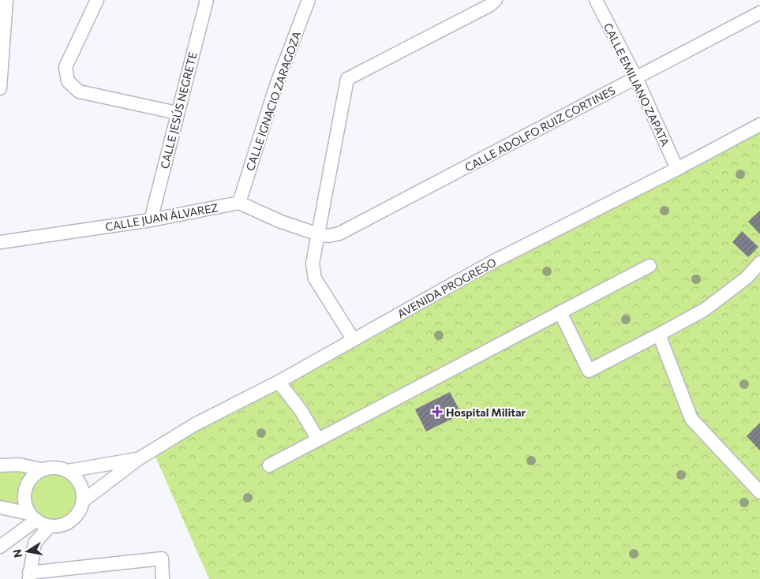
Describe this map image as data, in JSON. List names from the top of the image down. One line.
{"streets":{"street":["CALLE EMILIANO ZAPATA","CALLE IGNACIO ZARAGOZA","CALLE JESÚS NEGRETE","CALLE ADOLFO RUIZ CORTINES","CALLE JUAN ÁLVAREZ","AVENIDA PROGRESO"]},"crossings":[["CALLE EMILIANO ZAPATA","CALLE ADOLFO RUIZ CORTINES"],["CALLE EMILIANO ZAPATA","AVENIDA PROGRESO"],["CALLE IGNACIO ZARAGOZA","CALLE JUAN ÁLVAREZ"],["CALLE JESÚS NEGRETE","CALLE JUAN ÁLVAREZ"]],"places":{"health":["Hospital Militar"]},"north":"left"}
